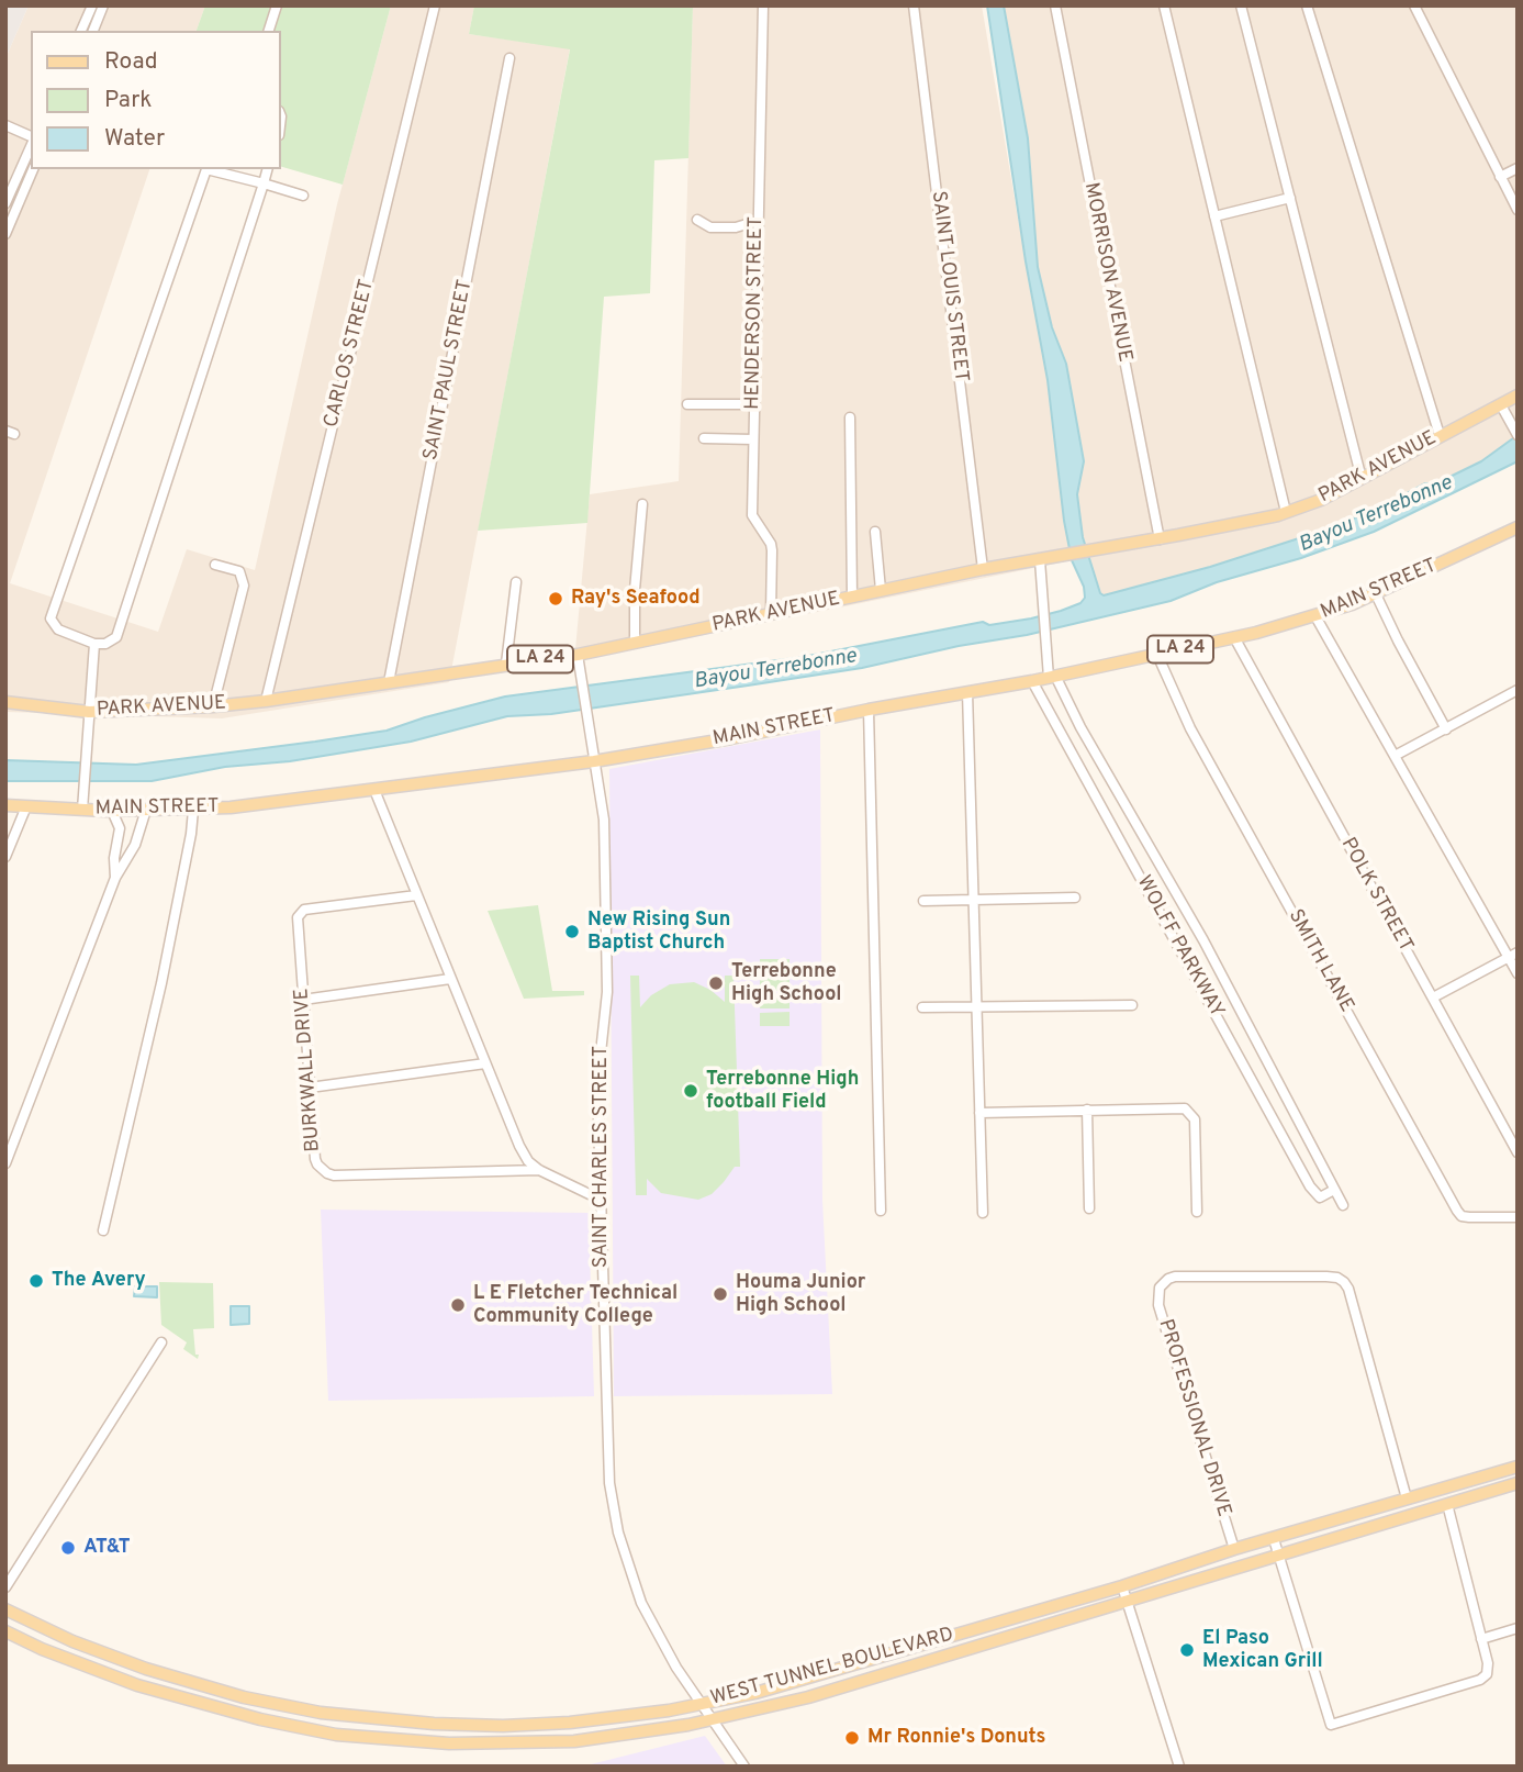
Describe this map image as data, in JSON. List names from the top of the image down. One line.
{"streets":{"main road":["PARK AVENUE","MAIN STREET","LA 24","WEST TUNNEL BOULEVARD"],"street":["MORRISON AVENUE","SAINT LOUIS STREET","HENDERSON STREET","CARLOS STREET","SAINT PAUL STREET","POLK STREET","WOLFF PARKWAY","SMITH LANE","BURKWALL DRIVE","SAINT CHARLES STREET","PROFESSIONAL DRIVE"]},"crossings":[["MORRISON AVENUE","PARK AVENUE"],["SAINT LOUIS STREET","PARK AVENUE"],["HENDERSON STREET","PARK AVENUE"],["CARLOS STREET","PARK AVENUE"],["SAINT PAUL STREET","PARK AVENUE"],["PARK AVENUE","SAINT CHARLES STREET"],["MAIN STREET","POLK STREET"],["MAIN STREET","WOLFF PARKWAY"],["MAIN STREET","SMITH LANE"],["MAIN STREET","SAINT CHARLES STREET"],["SAINT CHARLES STREET","WEST TUNNEL BOULEVARD"],["PROFESSIONAL DRIVE","WEST TUNNEL BOULEVARD"]],"water":["Bayou Terrebonne"],"places":["Ray's Seafood","New Rising Sun Baptist Church","Terrebonne High School","Terrebonne High football Field","The Avery","Houma Junior High School","L E Fletcher Technical Community College","AT&T","El Paso Mexican Grill","Mr Ronnie's Donuts"],"legend":["Road","Park","Water"]}
